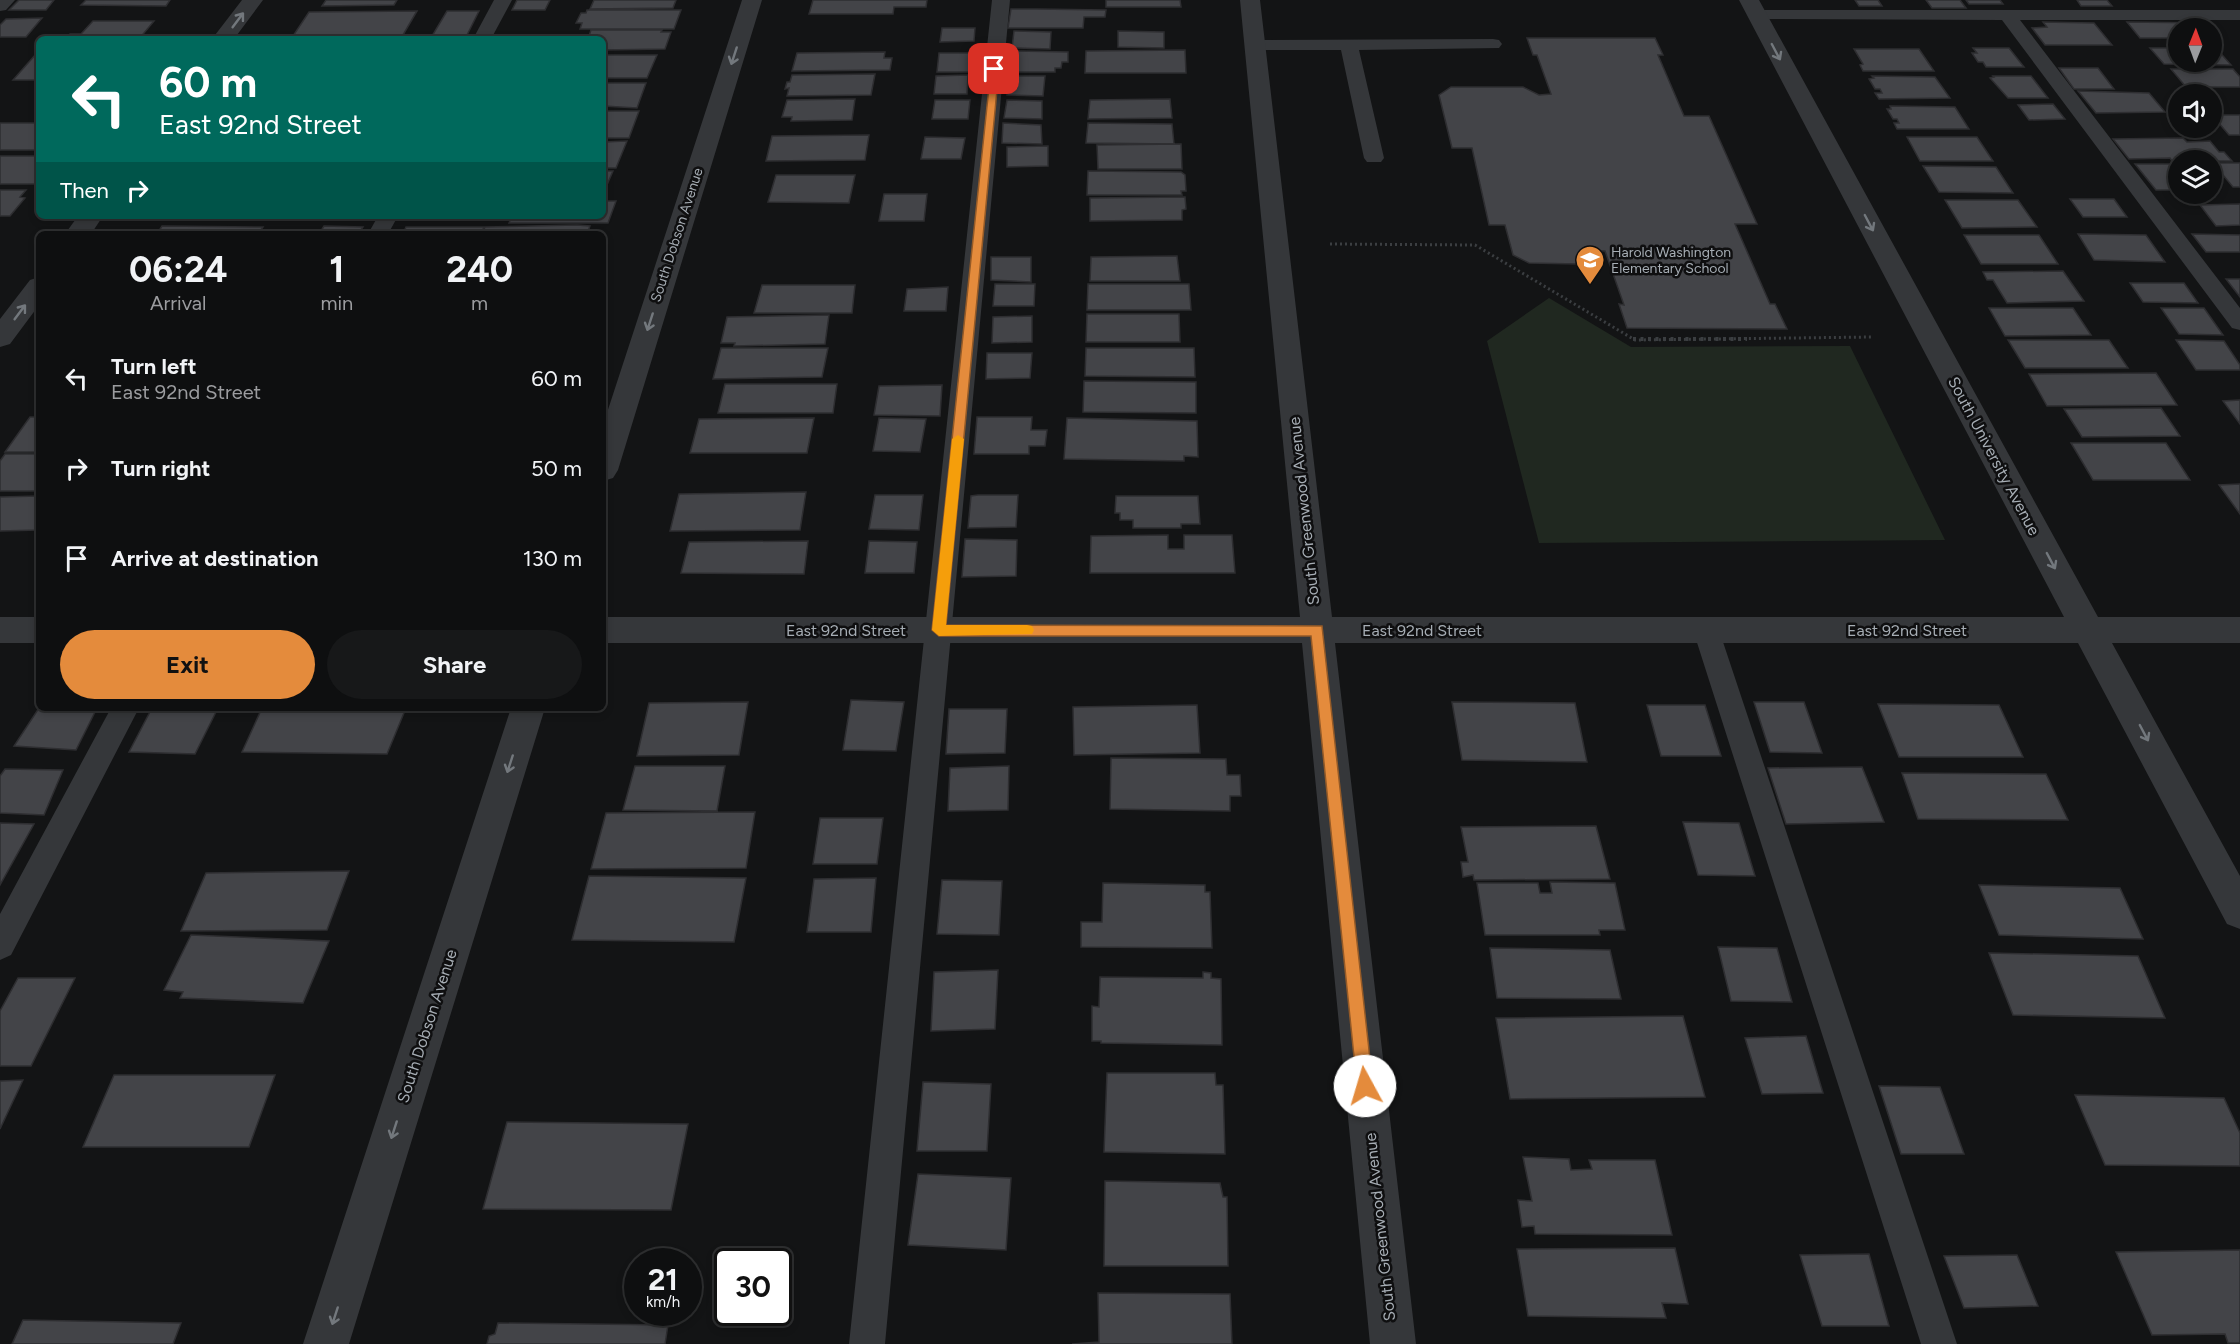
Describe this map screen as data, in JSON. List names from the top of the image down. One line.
{"streets":{"street":["South Dobson Avenue","South University Avenue","South Greenwood Avenue","East 92nd Street"]},"crossings":[["South University Avenue","East 92nd Street"],["South Greenwood Avenue","East 92nd Street"]],"one_way":["South Dobson Avenue","South University Avenue"],"places":{"school or university":["Harold Washington Elementary School"]},"north":"top","page":{"turn":["60 m","East 92nd Street"],"then":"Then","eta":["06:24","Arrival","1","min","240","m"],"list":[{"name":"Turn left","note":"East 92nd Street","value":"60 m"},{"name":"Turn right","value":"50 m"},{"name":"Arrive at destination","value":"130 m"}],"buttons":["Exit","Share"],"speed":"21 km/h","limit":"30"}}
